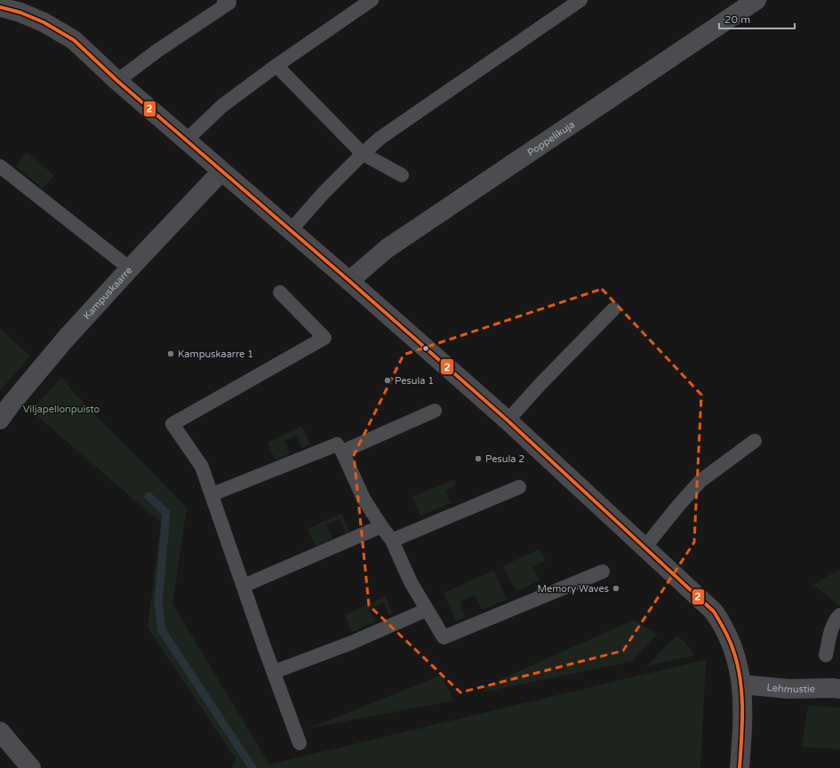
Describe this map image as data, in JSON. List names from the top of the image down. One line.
{"streets":{"street":["Poppelikuja","Kampuskaarre","Lehmustie"]},"parks":["Viljapellonpuisto"],"places":["Kampuskaarre 1","Pesula 1","Pesula 2","Memory Waves"],"lines":["transit line 2"],"scale_bar":"20 m"}
